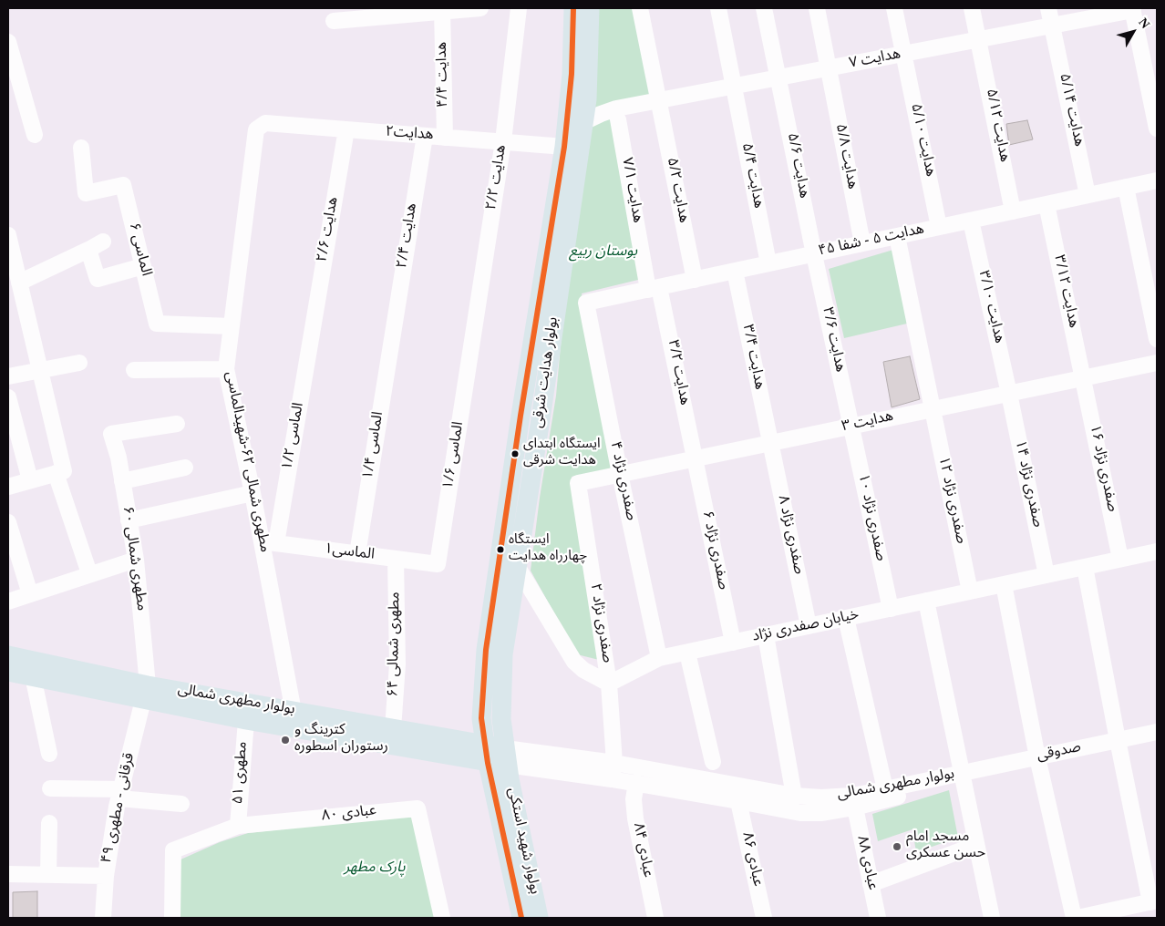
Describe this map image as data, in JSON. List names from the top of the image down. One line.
{"streets":{"main road":["بولوار هدایت شرقی","بولوار مطهری شمالی","بولوار شهید استکی"],"street":["هدایت ۷","هدایت ۴/۴","هدایت ۵/۱۴","هدایت ۵/۱۲","هدایت۲","هدایت ۵/۱۰","هدایت ۵/۸","هدایت ۵/۶","هدایت ۵/۴","هدایت ۲/۲","هدایت ۷/۱","هدایت ۵/۲","هدایت ۲/۶","هدایت ۲/۴","هدایت ۵ - شفا ۴۵","الماسی ۶","هدایت ۳/۱۲","هدایت ۳/۱۰","هدایت ۳/۶","هدایت ۳/۴","هدایت ۳/۲","هدایت ۳","الماسی ۱/۲","الماسی ۱/۴","الماسی ۱/۶","مطهری شمالی ۶۲-شهیدالماسی","صفدری نژاد ۱۶","صفدری نژاد ۴","صفدری نژاد ۱۴","صفدری نژاد ۱۲","صفدری نژاد ۱۰","صفدری نژاد ۸","صفدری نژاد ۶","الماسی۱","مطهری شمالی ۶۰","صفدری نژاد ۲","خیابان صفدری نژاد","مطهری شمالی ۶۴","صدوقی","مطهری ۵۱","قرقانی - مطهری ۴۹","عبادی ۸۰","عبادی ۸۴","عبادی ۸۶","عبادی ۸۸"]},"crossings":[["هدایت ۷","هدایت ۵/۱۴"],["هدایت ۷","هدایت ۵/۱۲"],["هدایت ۷","هدایت ۵/۱۰"],["هدایت ۷","هدایت ۵/۸"],["هدایت ۷","هدایت ۵/۶"],["هدایت ۷","هدایت ۵/۴"],["هدایت ۷","هدایت ۷/۱"],["هدایت ۷","هدایت ۵/۲"],["هدایت ۷","بولوار هدایت شرقی"],["هدایت ۴/۴","هدایت۲"],["هدایت ۵/۱۴","هدایت ۵ - شفا ۴۵"],["هدایت ۵/۱۲","هدایت ۵ - شفا ۴۵"],["هدایت۲","هدایت ۲/۲"],["هدایت۲","هدایت ۲/۶"],["هدایت۲","هدایت ۲/۴"],["هدایت۲","بولوار هدایت شرقی"],["هدایت۲","مطهری شمالی ۶۲-شهیدالماسی"],["هدایت ۵/۱۰","هدایت ۵ - شفا ۴۵"],["هدایت ۵/۸","هدایت ۵ - شفا ۴۵"],["هدایت ۵/۶","هدایت ۵ - شفا ۴۵"],["هدایت ۵/۶","هدایت ۳/۶"],["هدایت ۵/۴","هدایت ۵ - شفا ۴۵"],["هدایت ۲/۲","الماسی ۱/۶"],["هدایت ۷/۱","هدایت ۵ - شفا ۴۵"],["هدایت ۷/۱","هدایت ۳/۲"],["هدایت ۵/۲","هدایت ۵ - شفا ۴۵"],["هدایت ۲/۶","الماسی ۱/۲"],["هدایت ۲/۴","الماسی ۱/۴"],["هدایت ۵ - شفا ۴۵","هدایت ۳/۱۲"],["هدایت ۵ - شفا ۴۵","هدایت ۳/۱۰"],["هدایت ۵ - شفا ۴۵","هدایت ۳/۶"],["هدایت ۵ - شفا ۴۵","هدایت ۳/۴"],["هدایت ۵ - شفا ۴۵","هدایت ۳/۲"],["هدایت ۵ - شفا ۴۵","صفدری نژاد ۴"],["هدایت ۵ - شفا ۴۵","صفدری نژاد ۱۲"],["الماسی ۶","مطهری شمالی ۶۲-شهیدالماسی"],["هدایت ۳/۱۲","هدایت ۳"],["هدایت ۳/۱۲","صفدری نژاد ۱۶"],["هدایت ۳/۱۰","هدایت ۳"],["هدایت ۳/۱۰","صفدری نژاد ۱۴"],["هدایت ۳/۶","هدایت ۳"],["هدایت ۳/۶","صفدری نژاد ۱۰"],["هدایت ۳/۴","هدایت ۳"],["هدایت ۳/۴","صفدری نژاد ۸"],["بولوار هدایت شرقی","بولوار مطهری شمالی"],["بولوار هدایت شرقی","بولوار شهید استکی"],["هدایت ۳/۲","هدایت ۳"],["هدایت ۳/۲","صفدری نژاد ۶"],["هدایت ۳","صفدری نژاد ۱۶"],["هدایت ۳","صفدری نژاد ۴"],["هدایت ۳","صفدری نژاد ۱۴"],["هدایت ۳","صفدری نژاد ۱۲"],["هدایت ۳","صفدری نژاد ۱۰"],["هدایت ۳","صفدری نژاد ۸"],["هدایت ۳","صفدری نژاد ۶"],["هدایت ۳","صفدری نژاد ۲"],["الماسی ۱/۲","مطهری شمالی ۶۲-شهیدالماسی"],["الماسی ۱/۲","الماسی۱"],["الماسی ۱/۴","الماسی۱"],["الماسی ۱/۶","الماسی۱"],["مطهری شمالی ۶۲-شهیدالماسی","الماسی۱"],["مطهری شمالی ۶۲-شهیدالماسی","بولوار مطهری شمالی"],["صفدری نژاد ۱۶","خیابان صفدری نژاد"],["صفدری نژاد ۴","خیابان صفدری نژاد"],["صفدری نژاد ۱۴","خیابان صفدری نژاد"],["صفدری نژاد ۱۲","خیابان صفدری نژاد"],["صفدری نژاد ۱۰","خیابان صفدری نژاد"],["صفدری نژاد ۸","خیابان صفدری نژاد"],["صفدری نژاد ۶","خیابان صفدری نژاد"],["الماسی۱","مطهری شمالی ۶۴"],["مطهری شمالی ۶۰","بولوار مطهری شمالی"],["مطهری شمالی ۶۰","قرقانی - مطهری ۴۹"],["صفدری نژاد ۲","خیابان صفدری نژاد"],["صفدری نژاد ۲","بولوار مطهری شمالی"],["مطهری شمالی ۶۴","بولوار مطهری شمالی"],["بولوار مطهری شمالی","صدوقی"],["بولوار مطهری شمالی","مطهری ۵۱"],["بولوار مطهری شمالی","قرقانی - مطهری ۴۹"],["بولوار مطهری شمالی","بولوار شهید استکی"],["بولوار مطهری شمالی","عبادی ۸۴"],["بولوار مطهری شمالی","عبادی ۸۶"],["بولوار مطهری شمالی","عبادی ۸۸"],["مطهری ۵۱","عبادی ۸۰"]],"parks":["بوستان ربیع","پارک مطهر"],"places":["ایستگاه ابتدای هدایت شرقی","ایستگاه چهارراه هدایت","کترینگ و رستوران اسطوره","مسجد امام حسن عسکری"],"north":"top right"}
